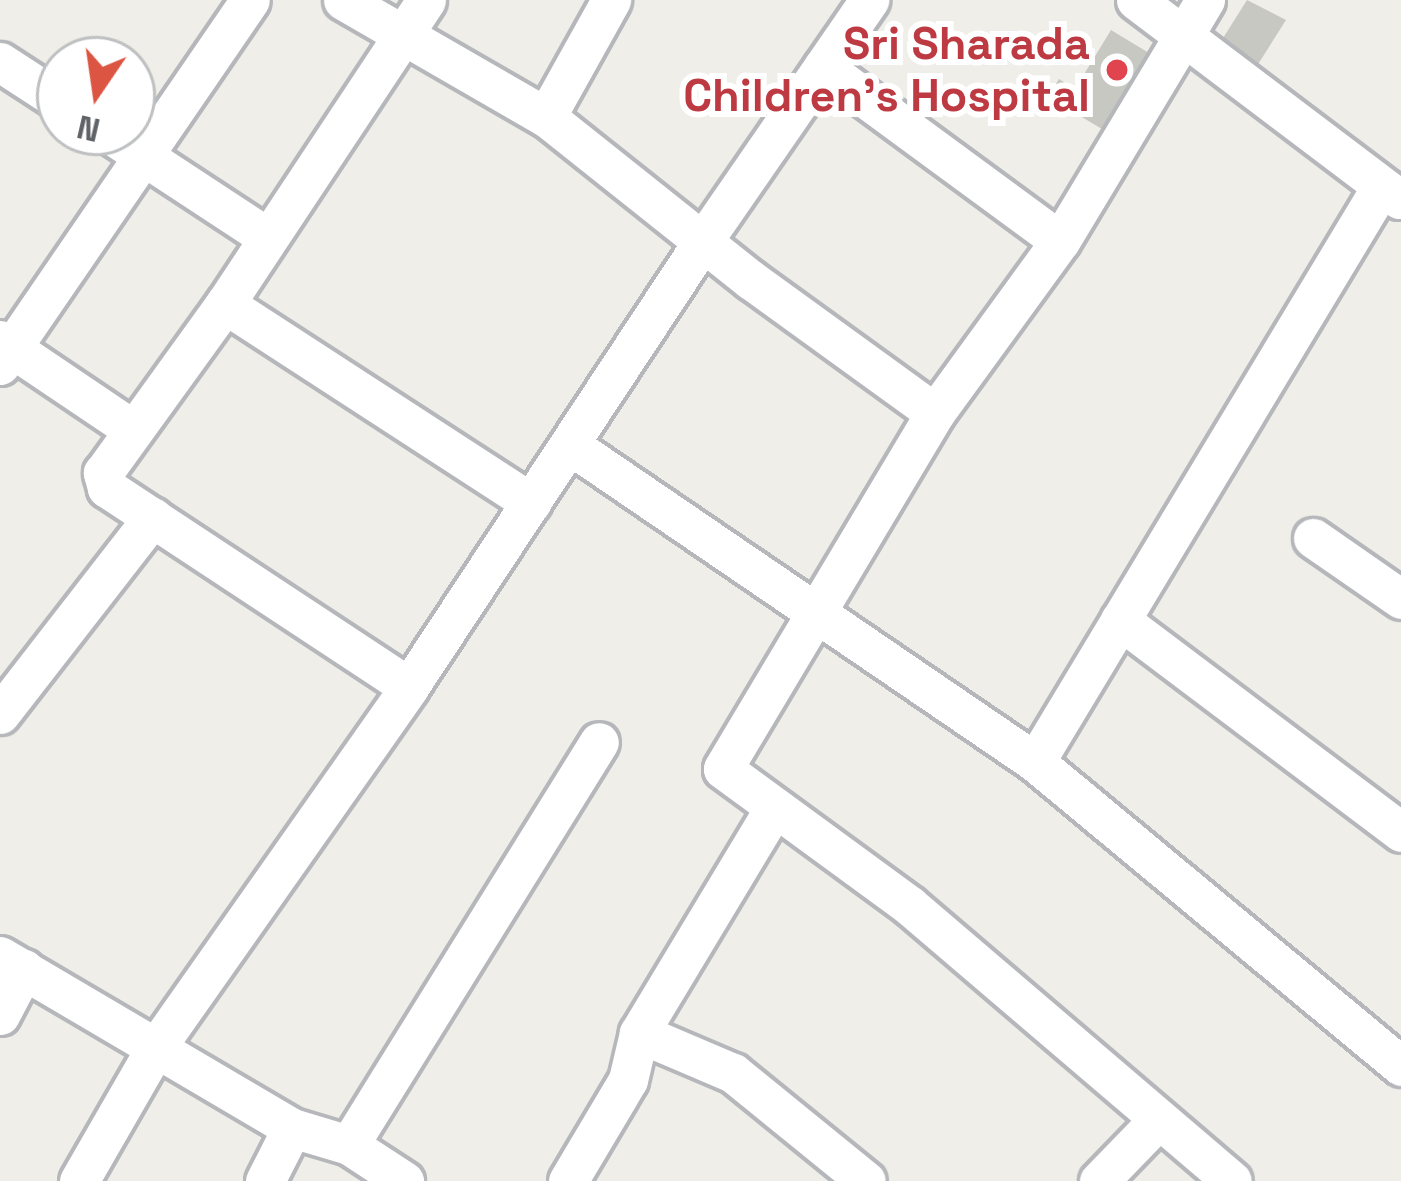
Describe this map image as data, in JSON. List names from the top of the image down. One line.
{"places":["Sri Sharada Children's Hospital"],"north":"bottom"}
